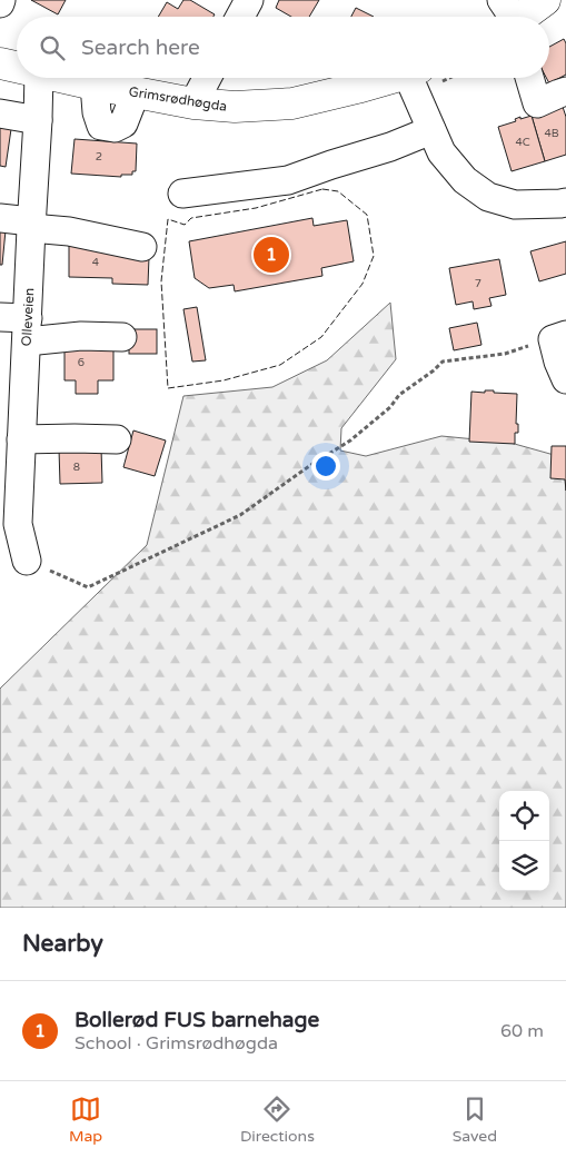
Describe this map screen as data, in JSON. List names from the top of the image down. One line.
{"streets":{"main road":["Grimsrødhøgda"],"street":["Olleveien"]},"house_numbers":["4B","4C","2","4","7","6","8"],"page":{"search":"Search here","pins":"1","heading":"Nearby","list":[{"mark":"1","name":"Bollerød FUS barnehage","note":"School · Grimsrødhøgda","value":"60 m"}],"nav":["Map","Directions","Saved"]}}
